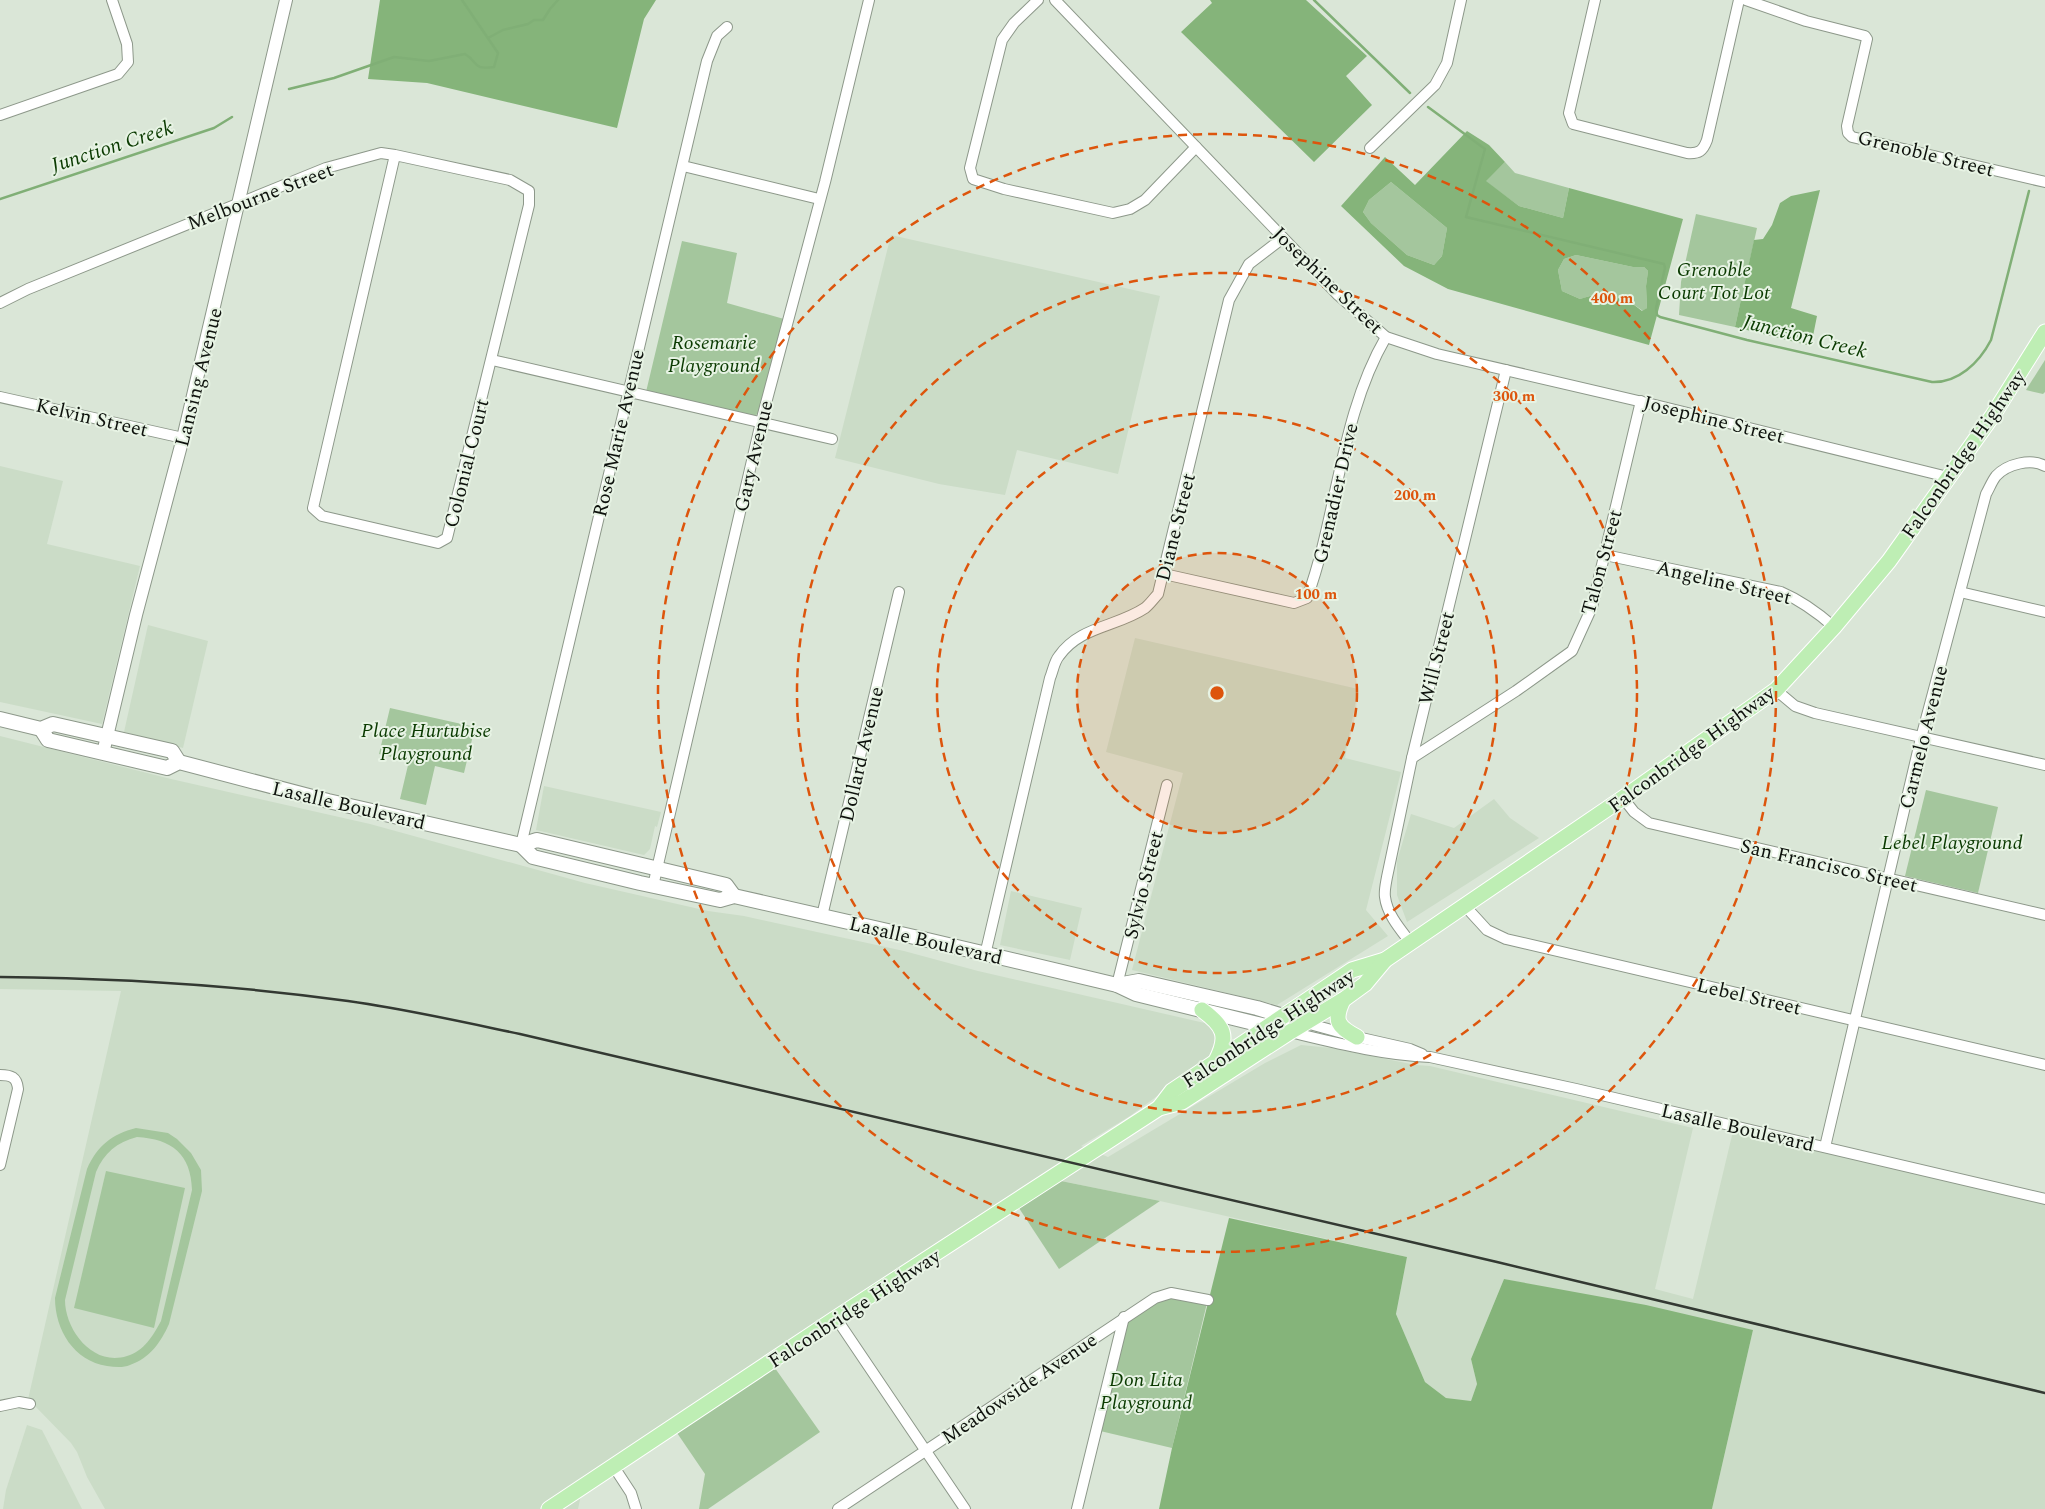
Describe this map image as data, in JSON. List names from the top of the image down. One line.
{"streets":{"main road":["Falconbridge Highway","Lasalle Boulevard"],"street":["Grenoble Street","Melbourne Street","Josephine Street","Lansing Avenue","Kelvin Street","Rose Marie Avenue","Gary Avenue","Colonial Court","Grenadier Drive","Diane Street","Talon Street","Angeline Street","Will Street","Carmelo Avenue","Dollard Avenue","San Francisco Street","Sylvio Street","Lebel Street","Meadowside Avenue"]},"crossings":[["Melbourne Street","Lansing Avenue"],["Melbourne Street","Colonial Court"],["Josephine Street","Falconbridge Highway"],["Josephine Street","Grenadier Drive"],["Josephine Street","Diane Street"],["Josephine Street","Talon Street"],["Josephine Street","Will Street"],["Lansing Avenue","Kelvin Street"],["Lansing Avenue","Lasalle Boulevard"],["Rose Marie Avenue","Lasalle Boulevard"],["Falconbridge Highway","Angeline Street"],["Falconbridge Highway","Will Street"],["Falconbridge Highway","Lasalle Boulevard"],["Falconbridge Highway","San Francisco Street"],["Falconbridge Highway","Lebel Street"],["Gary Avenue","Lasalle Boulevard"],["Grenadier Drive","Diane Street"],["Diane Street","Lasalle Boulevard"],["Talon Street","Angeline Street"],["Talon Street","Will Street"],["Carmelo Avenue","Lasalle Boulevard"],["Carmelo Avenue","San Francisco Street"],["Carmelo Avenue","Lebel Street"],["Dollard Avenue","Lasalle Boulevard"],["Lasalle Boulevard","Sylvio Street"]],"water":["Junction Creek"],"parks":["Grenoble Court Tot Lot","Rosemarie Playground","Place Hurtubise Playground","Lebel Playground","Don Lita Playground"],"rings":["400 m","300 m","200 m","100 m"]}
